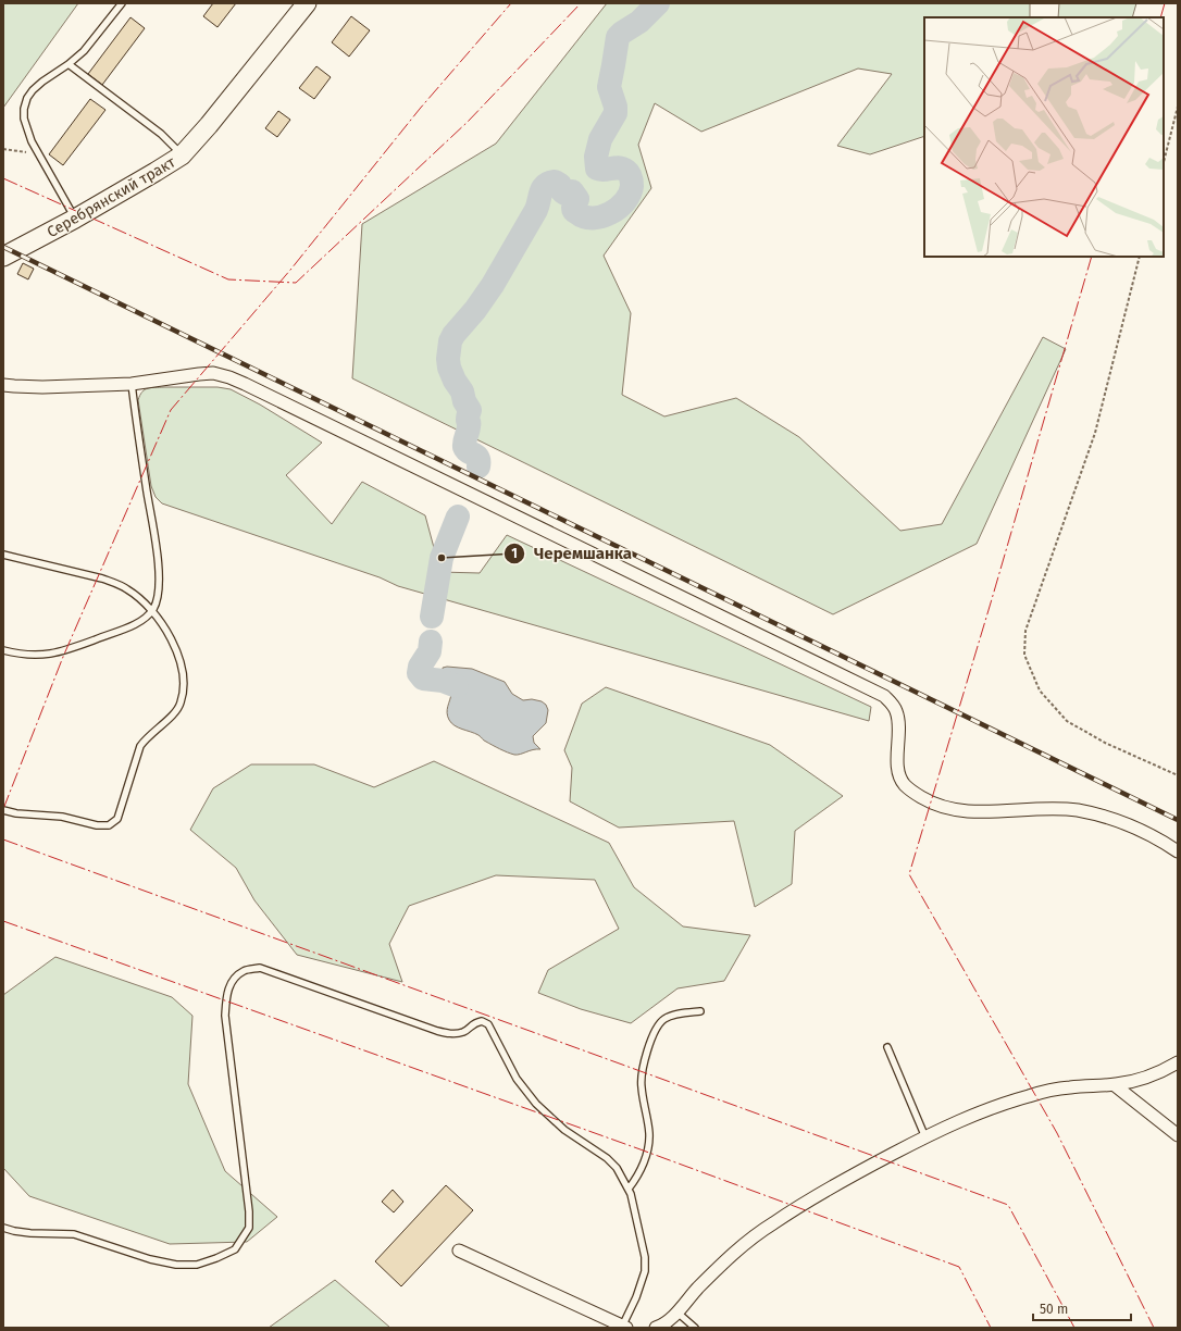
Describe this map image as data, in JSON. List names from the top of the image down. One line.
{"streets":{"main road":["Серебрянский тракт"]},"places":["Черемшанка"],"scale_bar":"50 m"}
